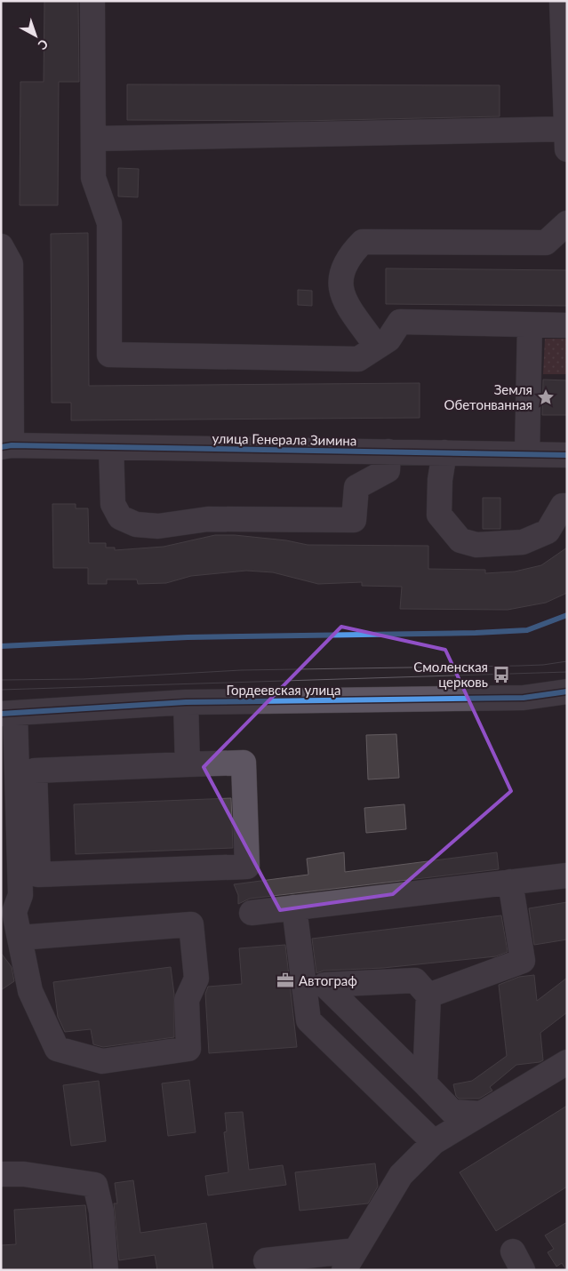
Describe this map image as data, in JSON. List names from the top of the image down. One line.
{"streets":{"street":["улица Генерала Зимина","Гордеевская улица"]},"places":{"place":["Земля Обетонванная"],"bus stop":["Смоленская церковь"],"office":["Автограф"]},"north":"bottom right"}
